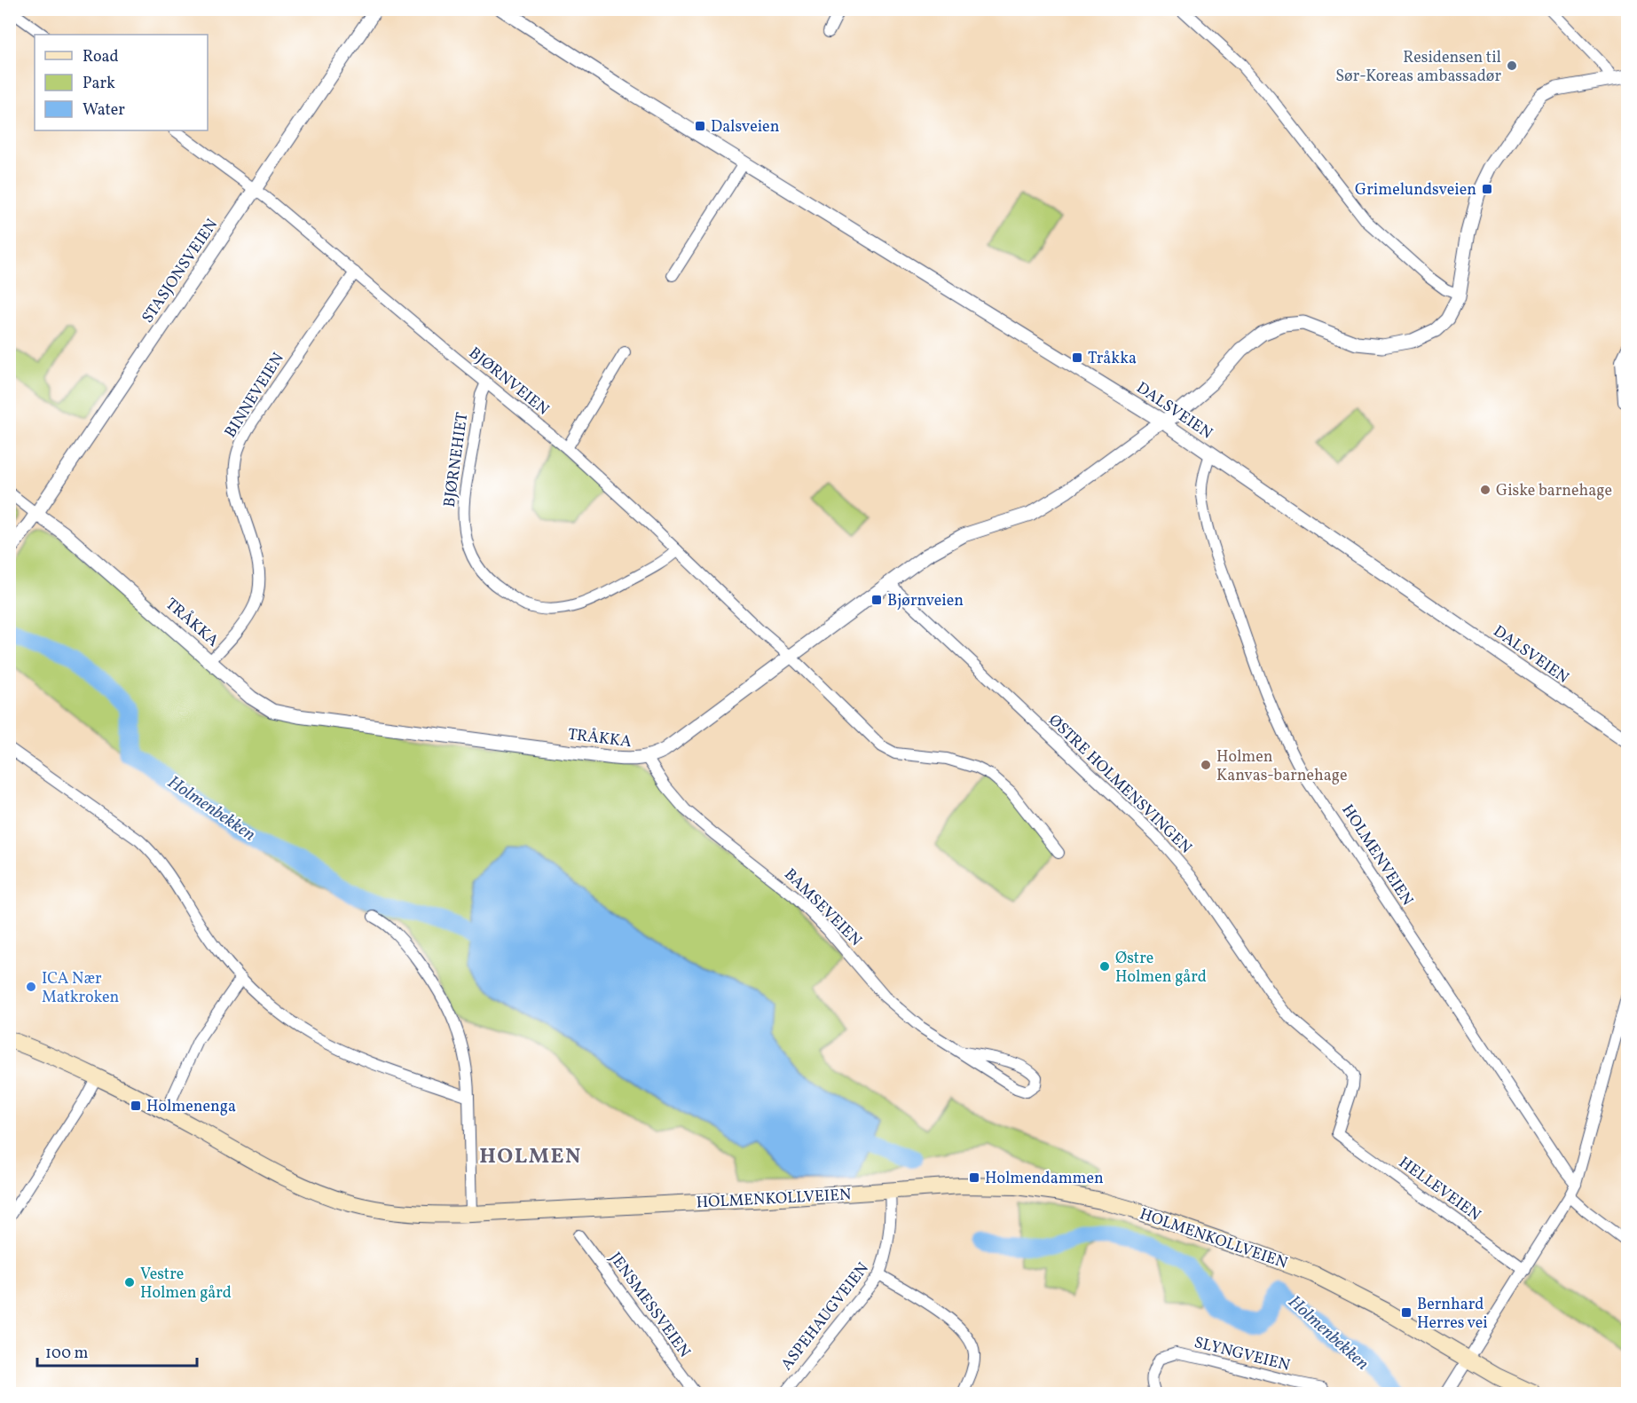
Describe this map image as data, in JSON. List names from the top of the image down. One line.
{"streets":{"main road":["HOLMENKOLLVEIEN"],"street":["STASJONSVEIEN","BJØRNVEIEN","BINNEVEIEN","DALSVEIEN","BJØRNEHIET","TRÅKKA","ØSTRE HOLMENSVINGEN","HOLMENVEIEN","BAMSEVEIEN","HELLEVEIEN","JENSMESSVEIEN","ASPEHAUGVEIEN","SLYNGVEIEN"]},"crossings":[["STASJONSVEIEN","BJØRNVEIEN"],["STASJONSVEIEN","TRÅKKA"],["BJØRNVEIEN","BINNEVEIEN"],["BJØRNVEIEN","BJØRNEHIET"],["BJØRNVEIEN","TRÅKKA"],["BINNEVEIEN","TRÅKKA"],["DALSVEIEN","TRÅKKA"],["DALSVEIEN","HOLMENVEIEN"],["TRÅKKA","ØSTRE HOLMENSVINGEN"],["TRÅKKA","BAMSEVEIEN"],["ØSTRE HOLMENSVINGEN","HELLEVEIEN"],["HOLMENKOLLVEIEN","ASPEHAUGVEIEN"]],"districts":["HOLMEN"],"water":["Holmenbekken"],"places":{"other":["Residensen til Sør-Koreas ambassadør","Giske barnehage","Holmen Kanvas-barnehage","Østre Holmen gård","ICA Nær Matkroken","Vestre Holmen gård"],"transit":["Dalsveien","Grimelundsveien","Tråkka","Bjørnveien","Holmenenga","Holmendammen","Bernhard Herres vei"]},"legend":["Road","Park","Water"],"scale_bar":"100 m"}
